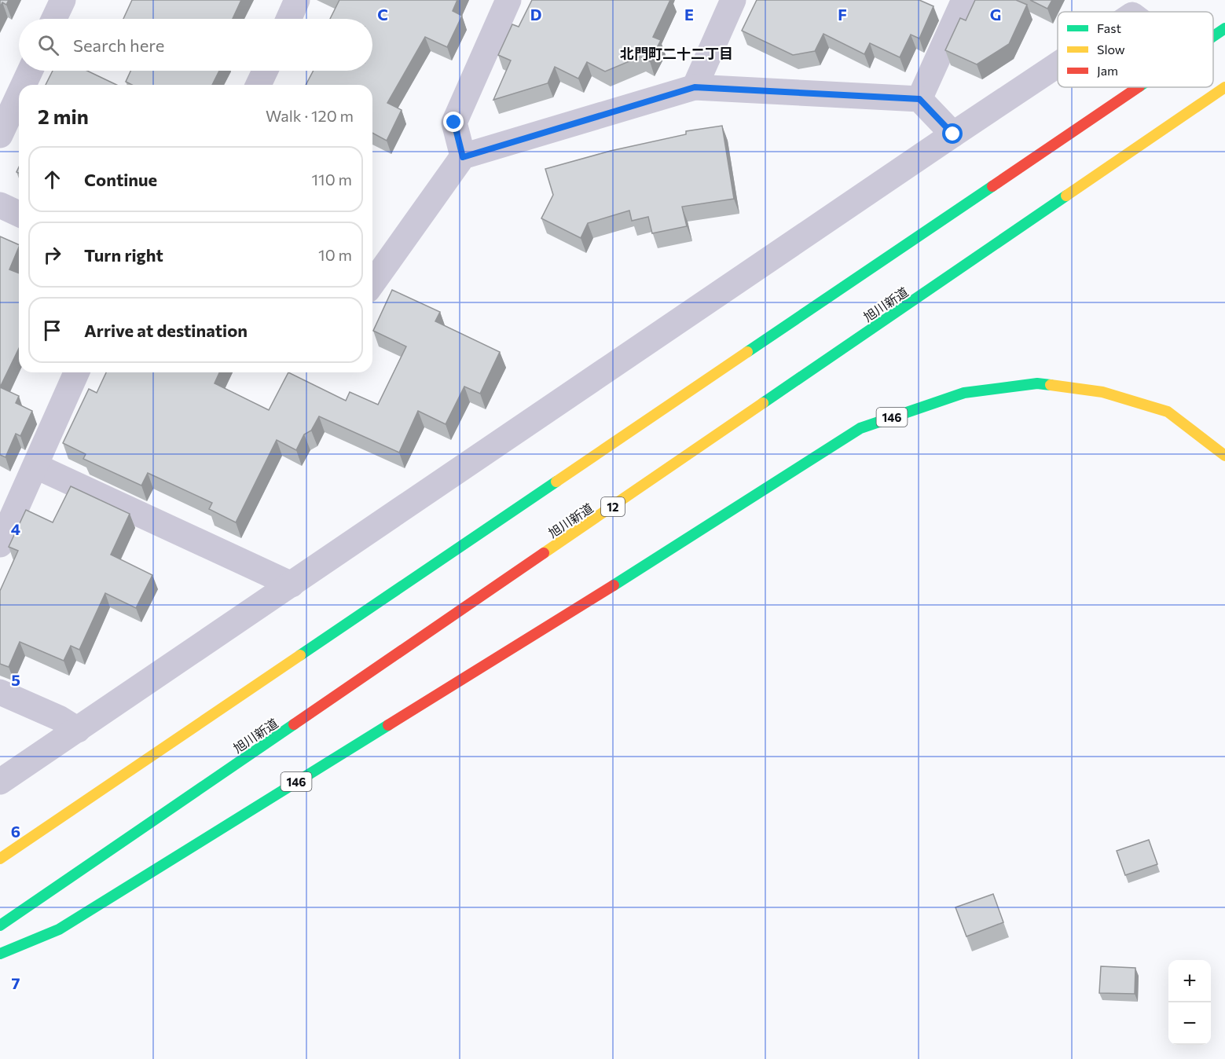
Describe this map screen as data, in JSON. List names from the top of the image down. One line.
{"streets":{"main road":["旭川新道","146","12"]},"districts":["北門町二十二丁目"],"legend":["Fast","Slow","Jam"],"page":{"search":"Search here","heading":["2 min","Walk · 120 m"],"list":[["Continue","110 m"],["Turn right","10 m"],"Arrive at destination"],"map_buttons":["+","−"]},"grid":{"columns":["C","D","E","F","G"],"rows":["4","5","6","7"]}}
